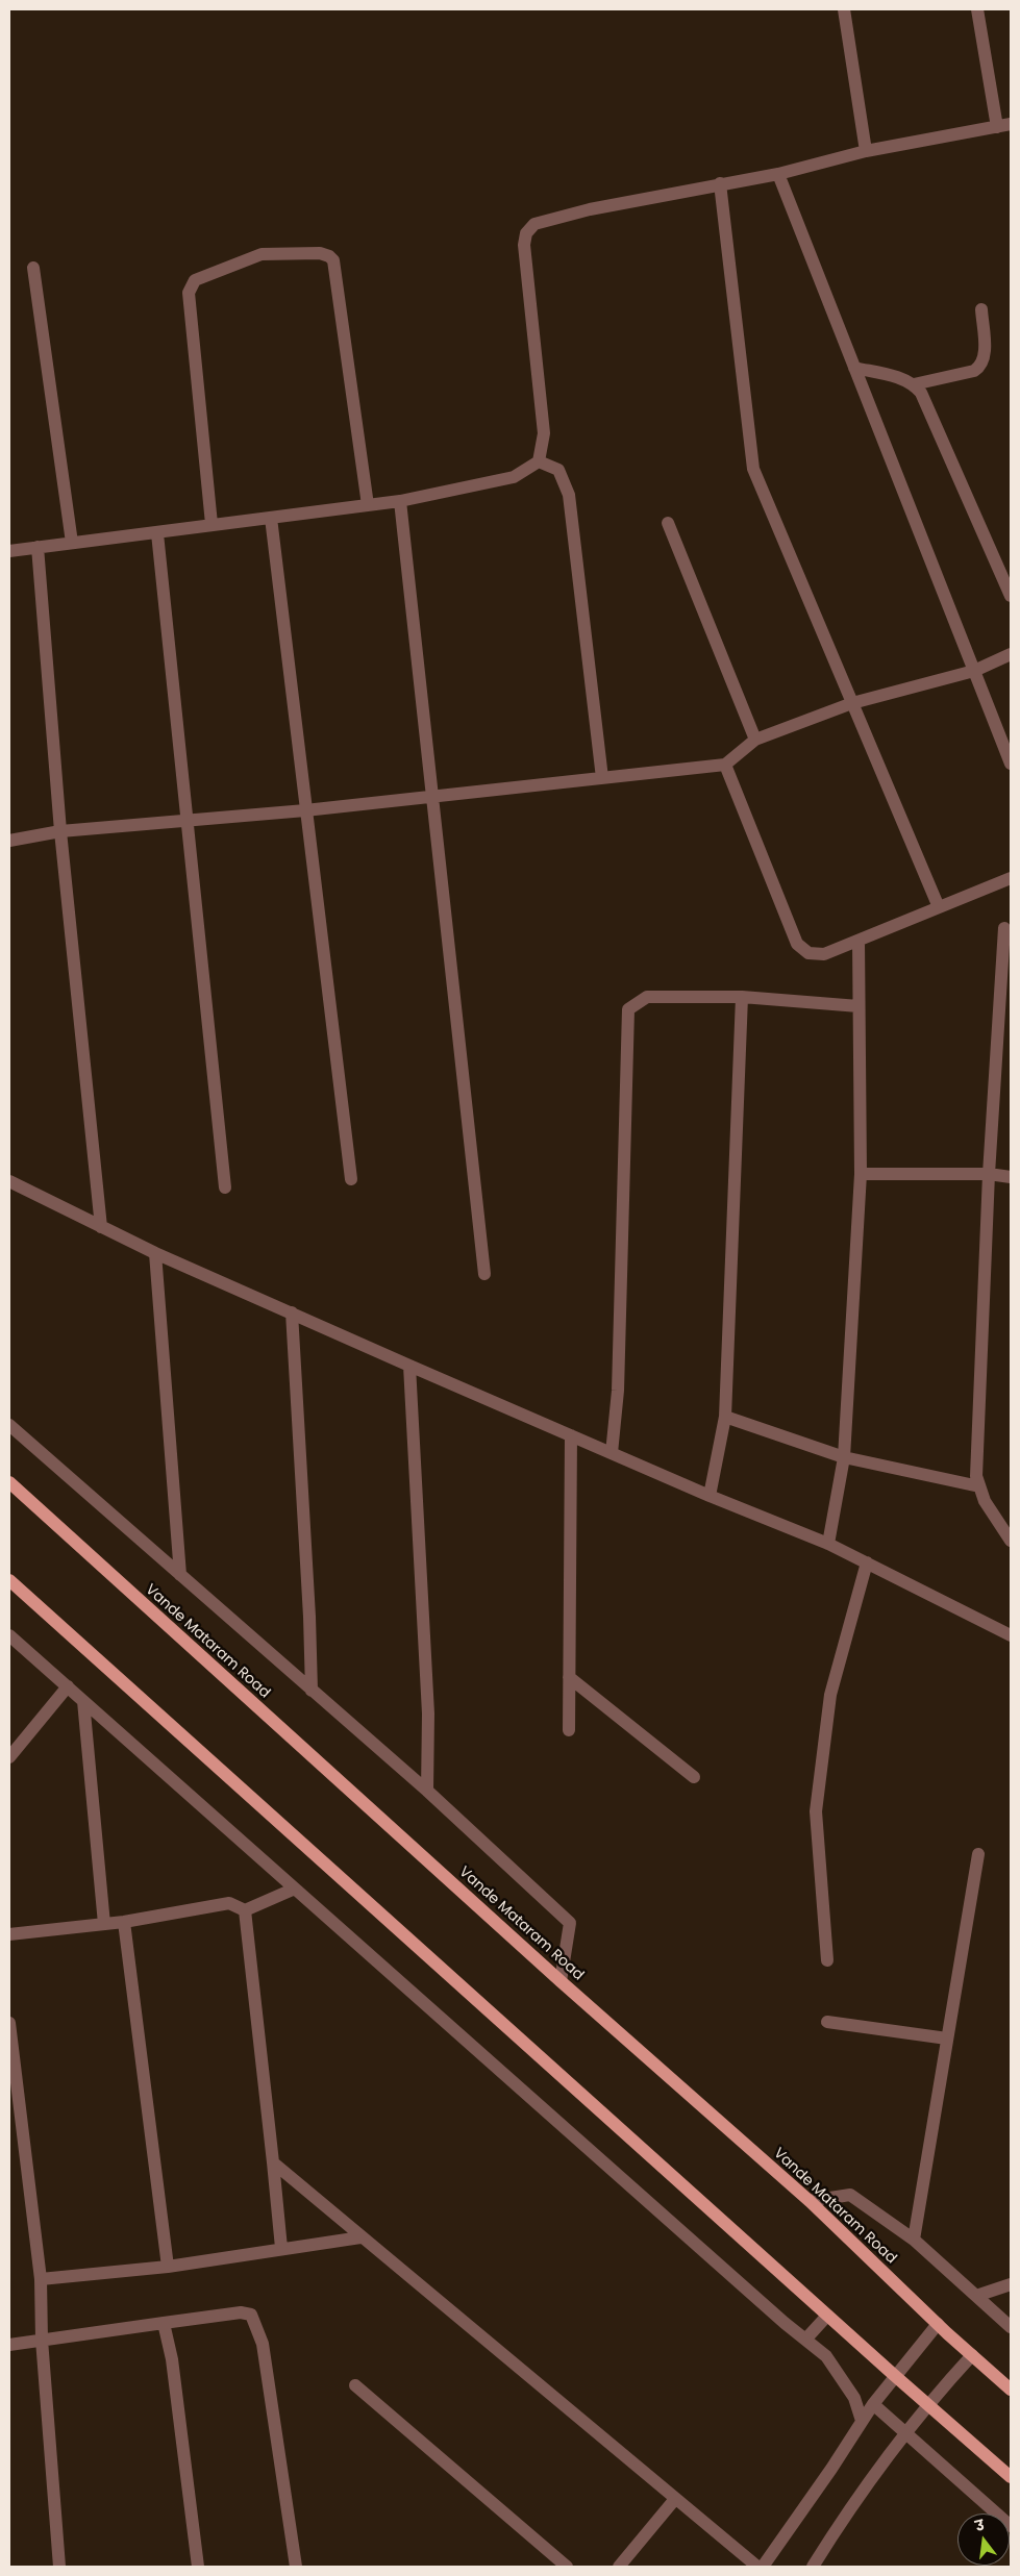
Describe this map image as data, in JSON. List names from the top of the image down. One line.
{"streets":{"main road":["Vande Mataram Road"]},"north":"top"}
